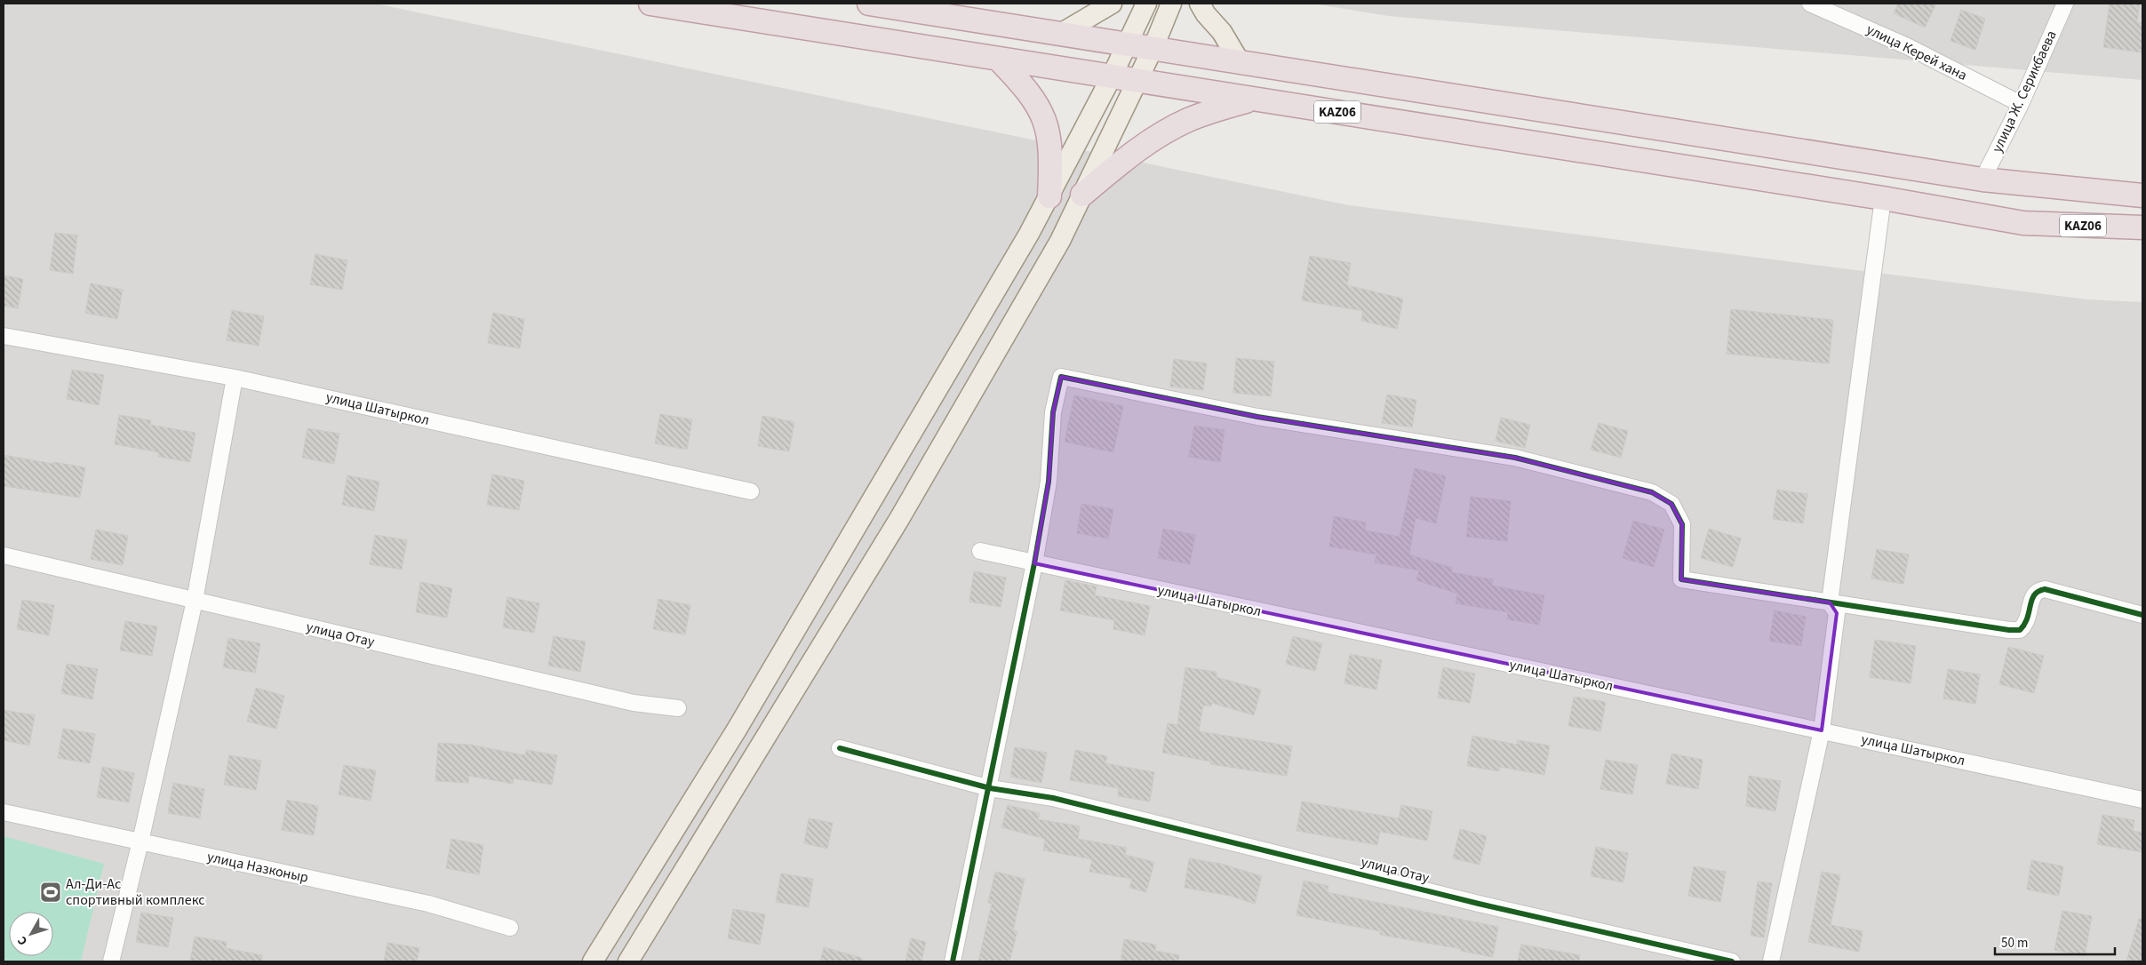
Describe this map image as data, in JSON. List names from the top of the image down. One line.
{"streets":{"highway":["KАZ06"],"street":["улица Керей хана","улица Ж. Серикбаева","улица Шатыркол","улица Отау","улица Назконыр"]},"crossings":[["улица Керей хана","улица Ж. Серикбаева"],["улица Ж. Серикбаева","KАZ06"]],"places":{"sports":["Ал-Ди-Ас спортивный комплекс"]},"scale_bar":"50 m","north":"bottom left"}
